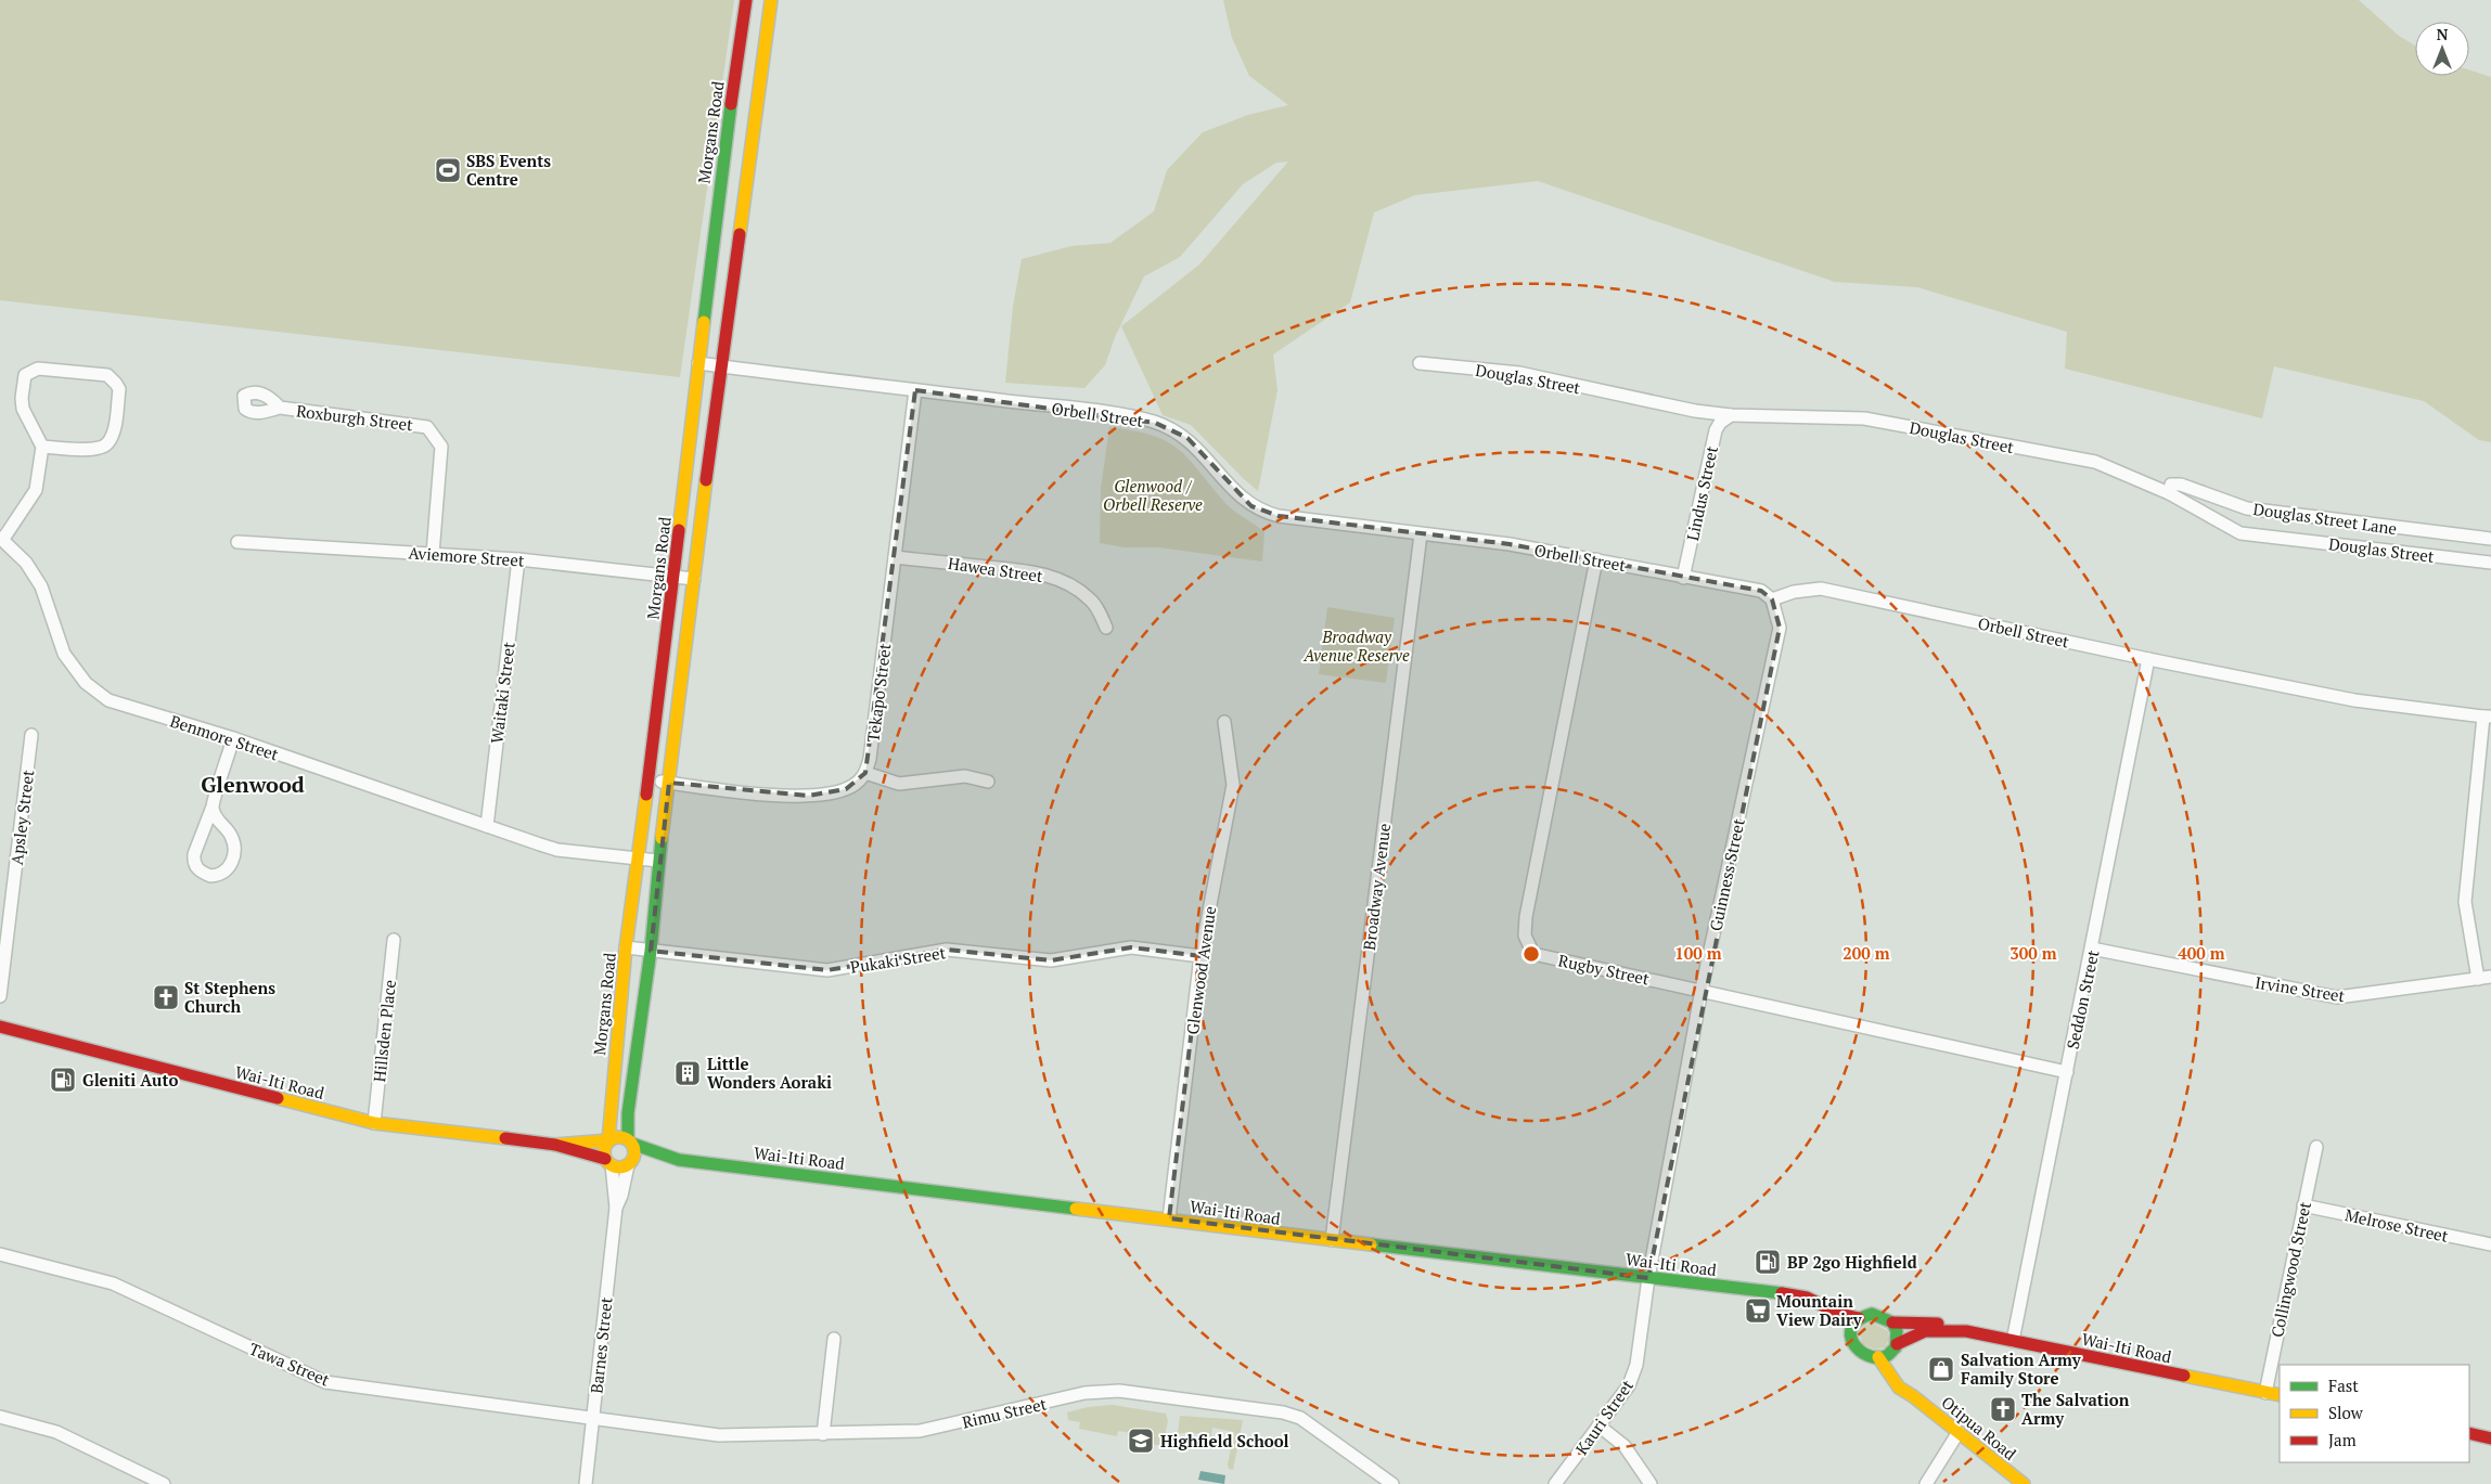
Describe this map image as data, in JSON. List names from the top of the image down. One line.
{"streets":{"street":["Morgans Road","Douglas Street","Orbell Street","Roxburgh Street","Lindus Street","Douglas Street Lane","Aviemore Street","Hawea Street","Waitaki Street","Tekapo Street","Benmore Street","Apsley Street","Guinness Street","Broadway Avenue","Pukaki Street","Rugby Street","Glenwood Avenue","Irvine Street","Seddon Street","Hillsden Place","Wai-Iti Road","Melrose Street","Collingwood Street","Barnes Street","Tawa Street","Rimu Street","Kauri Street","Otipua Road"]},"crossings":[["Morgans Road","Orbell Street"],["Morgans Road","Aviemore Street"],["Morgans Road","Benmore Street"],["Morgans Road","Pukaki Street"],["Morgans Road","Wai-Iti Road"],["Morgans Road","Barnes Street"],["Douglas Street","Lindus Street"],["Douglas Street","Douglas Street Lane"],["Orbell Street","Lindus Street"],["Orbell Street","Tekapo Street"],["Orbell Street","Guinness Street"],["Orbell Street","Broadway Avenue"],["Orbell Street","Rugby Street"],["Orbell Street","Seddon Street"],["Roxburgh Street","Aviemore Street"],["Aviemore Street","Waitaki Street"],["Hawea Street","Tekapo Street"],["Waitaki Street","Benmore Street"],["Guinness Street","Rugby Street"],["Guinness Street","Wai-Iti Road"],["Guinness Street","Kauri Street"],["Broadway Avenue","Wai-Iti Road"],["Pukaki Street","Glenwood Avenue"],["Rugby Street","Seddon Street"],["Glenwood Avenue","Wai-Iti Road"],["Irvine Street","Seddon Street"],["Seddon Street","Wai-Iti Road"],["Hillsden Place","Wai-Iti Road"],["Wai-Iti Road","Collingwood Street"],["Wai-Iti Road","Barnes Street"],["Wai-Iti Road","Kauri Street"],["Wai-Iti Road","Otipua Road"],["Melrose Street","Collingwood Street"],["Barnes Street","Tawa Street"],["Barnes Street","Rimu Street"],["Tawa Street","Rimu Street"]],"districts":["Glenwood"],"parks":["Glenwood / Orbell Reserve","Broadway Avenue Reserve"],"places":{"sports":["SBS Events Centre"],"church":["St Stephens Church","The Salvation Army"],"building":["Little Wonders Aoraki"],"fuel station":["Gleniti Auto","BP 2go Highfield"],"supermarket":["Mountain View Dairy"],"shop":["Salvation Army Family Store"],"school or university":["Highfield School"]},"legend":["Fast","Slow","Jam"],"north":"top","rings":["100 m","200 m","300 m","400 m"]}
